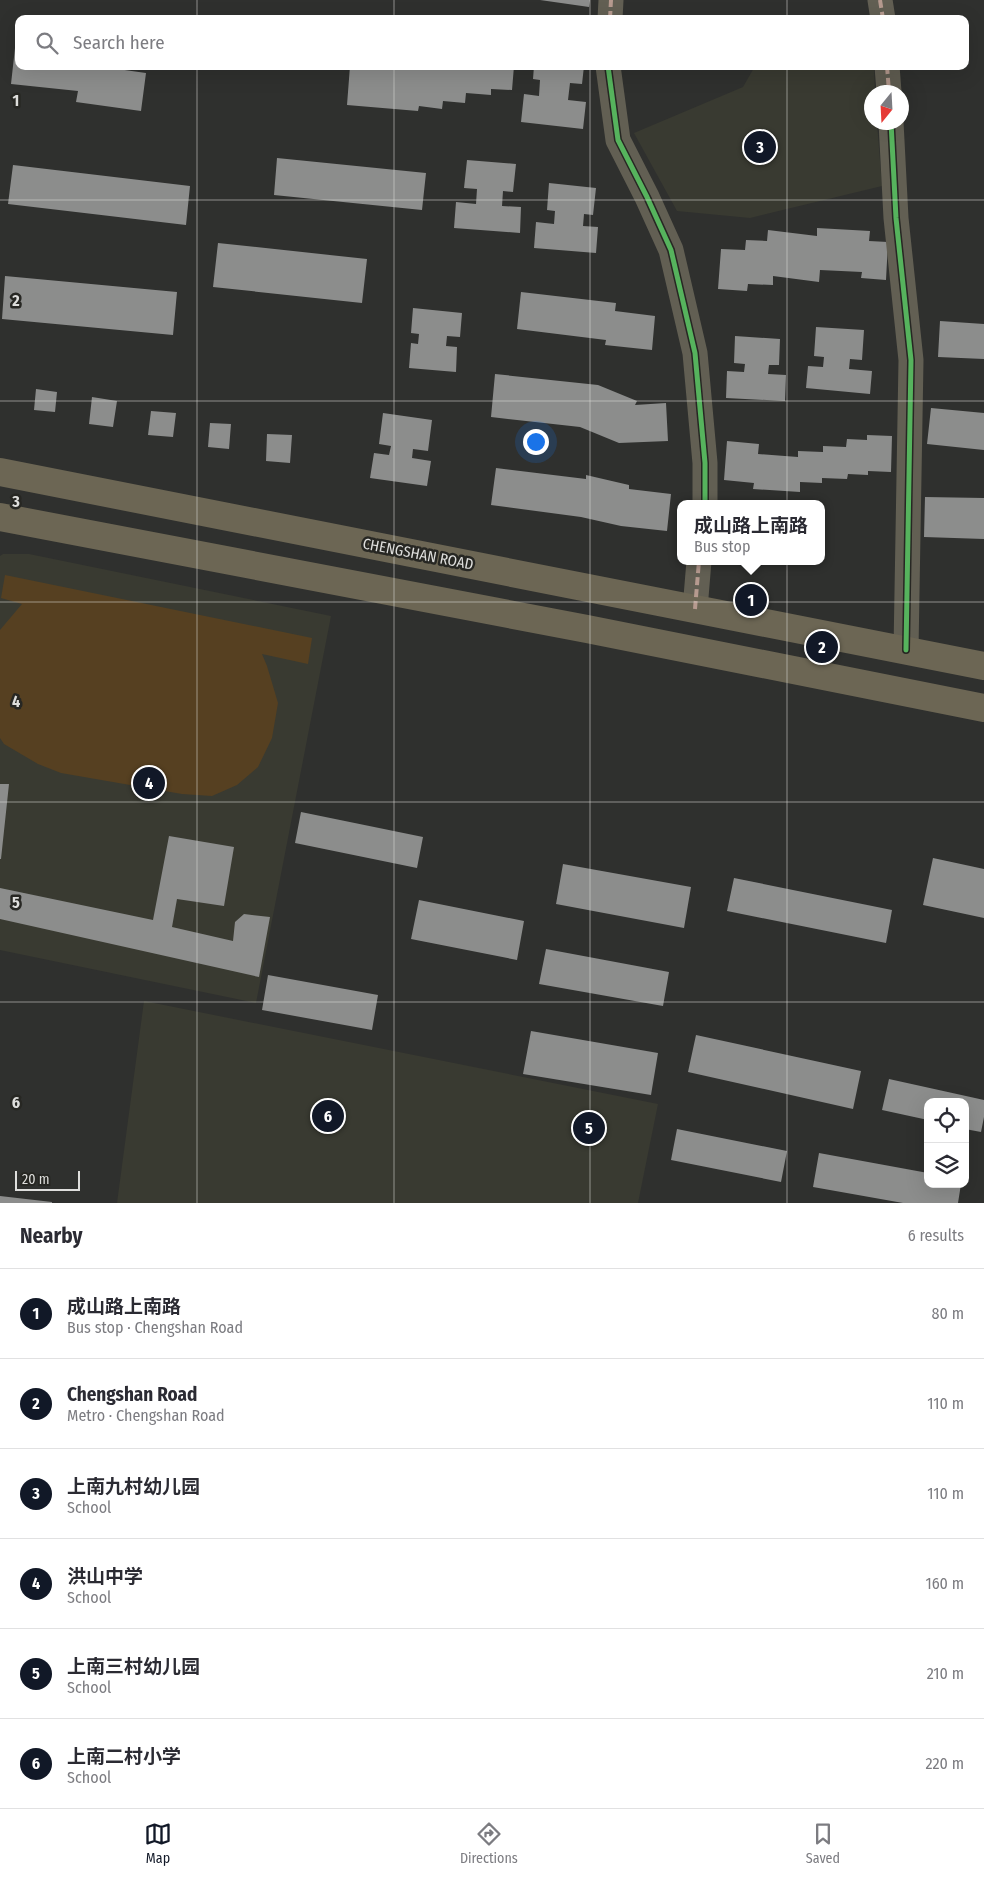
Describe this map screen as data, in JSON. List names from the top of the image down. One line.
{"streets":{"main road":["CHENGSHAN ROAD"]},"scale_bar":"20 m","north":"bottom","page":{"search":"Search here","pins":["3","1","2","4","6","5"],"popup":["成山路上南路","Bus stop"],"scale":"20 m","heading":["Nearby","6 results"],"list":[{"mark":"1","name":"成山路上南路","note":"Bus stop · Chengshan Road","value":"80 m"},{"mark":"2","name":"Chengshan Road","note":"Metro · Chengshan Road","value":"110 m"},{"mark":"3","name":"上南九村幼儿园","note":"School","value":"110 m"},{"mark":"4","name":"洪山中学","note":"School","value":"160 m"},{"mark":"5","name":"上南三村幼儿园","note":"School","value":"210 m"},{"mark":"6","name":"上南二村小学","note":"School","value":"220 m"}],"nav":["Map","Directions","Saved"]},"grid":{"rows":["1","2","3","4","5","6"]}}
